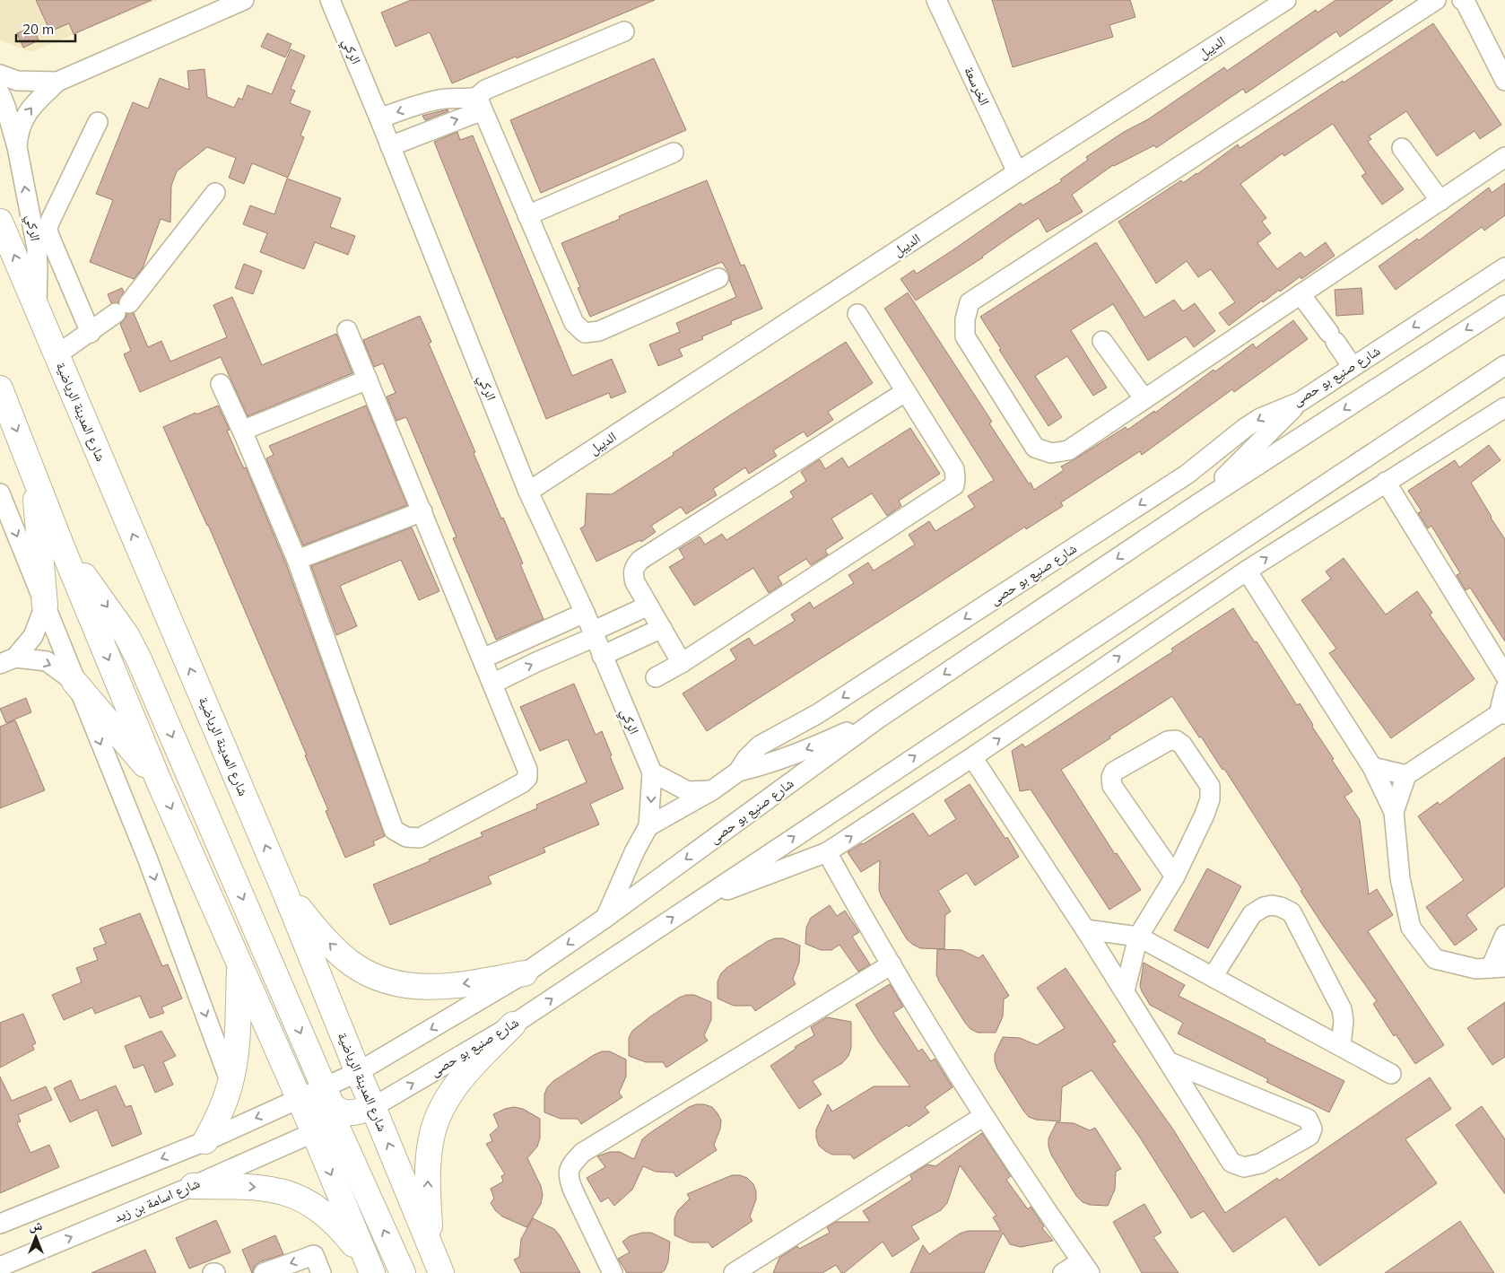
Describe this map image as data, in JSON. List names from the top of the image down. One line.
{"streets":{"main road":["شارع المدينة الرياضية"],"street":["الديبل","الركي","الخرسعة","شارع صنيع بو حصى","شارع اسامة بن زيد"]},"crossings":[["الديبل","الركي"],["الديبل","الخرسعة"],["الركي","شارع صنيع بو حصى"],["الركي","شارع المدينة الرياضية"],["شارع صنيع بو حصى","شارع المدينة الرياضية"],["شارع صنيع بو حصى","شارع اسامة بن زيد"]],"scale_bar":"20 m","north":"top"}
